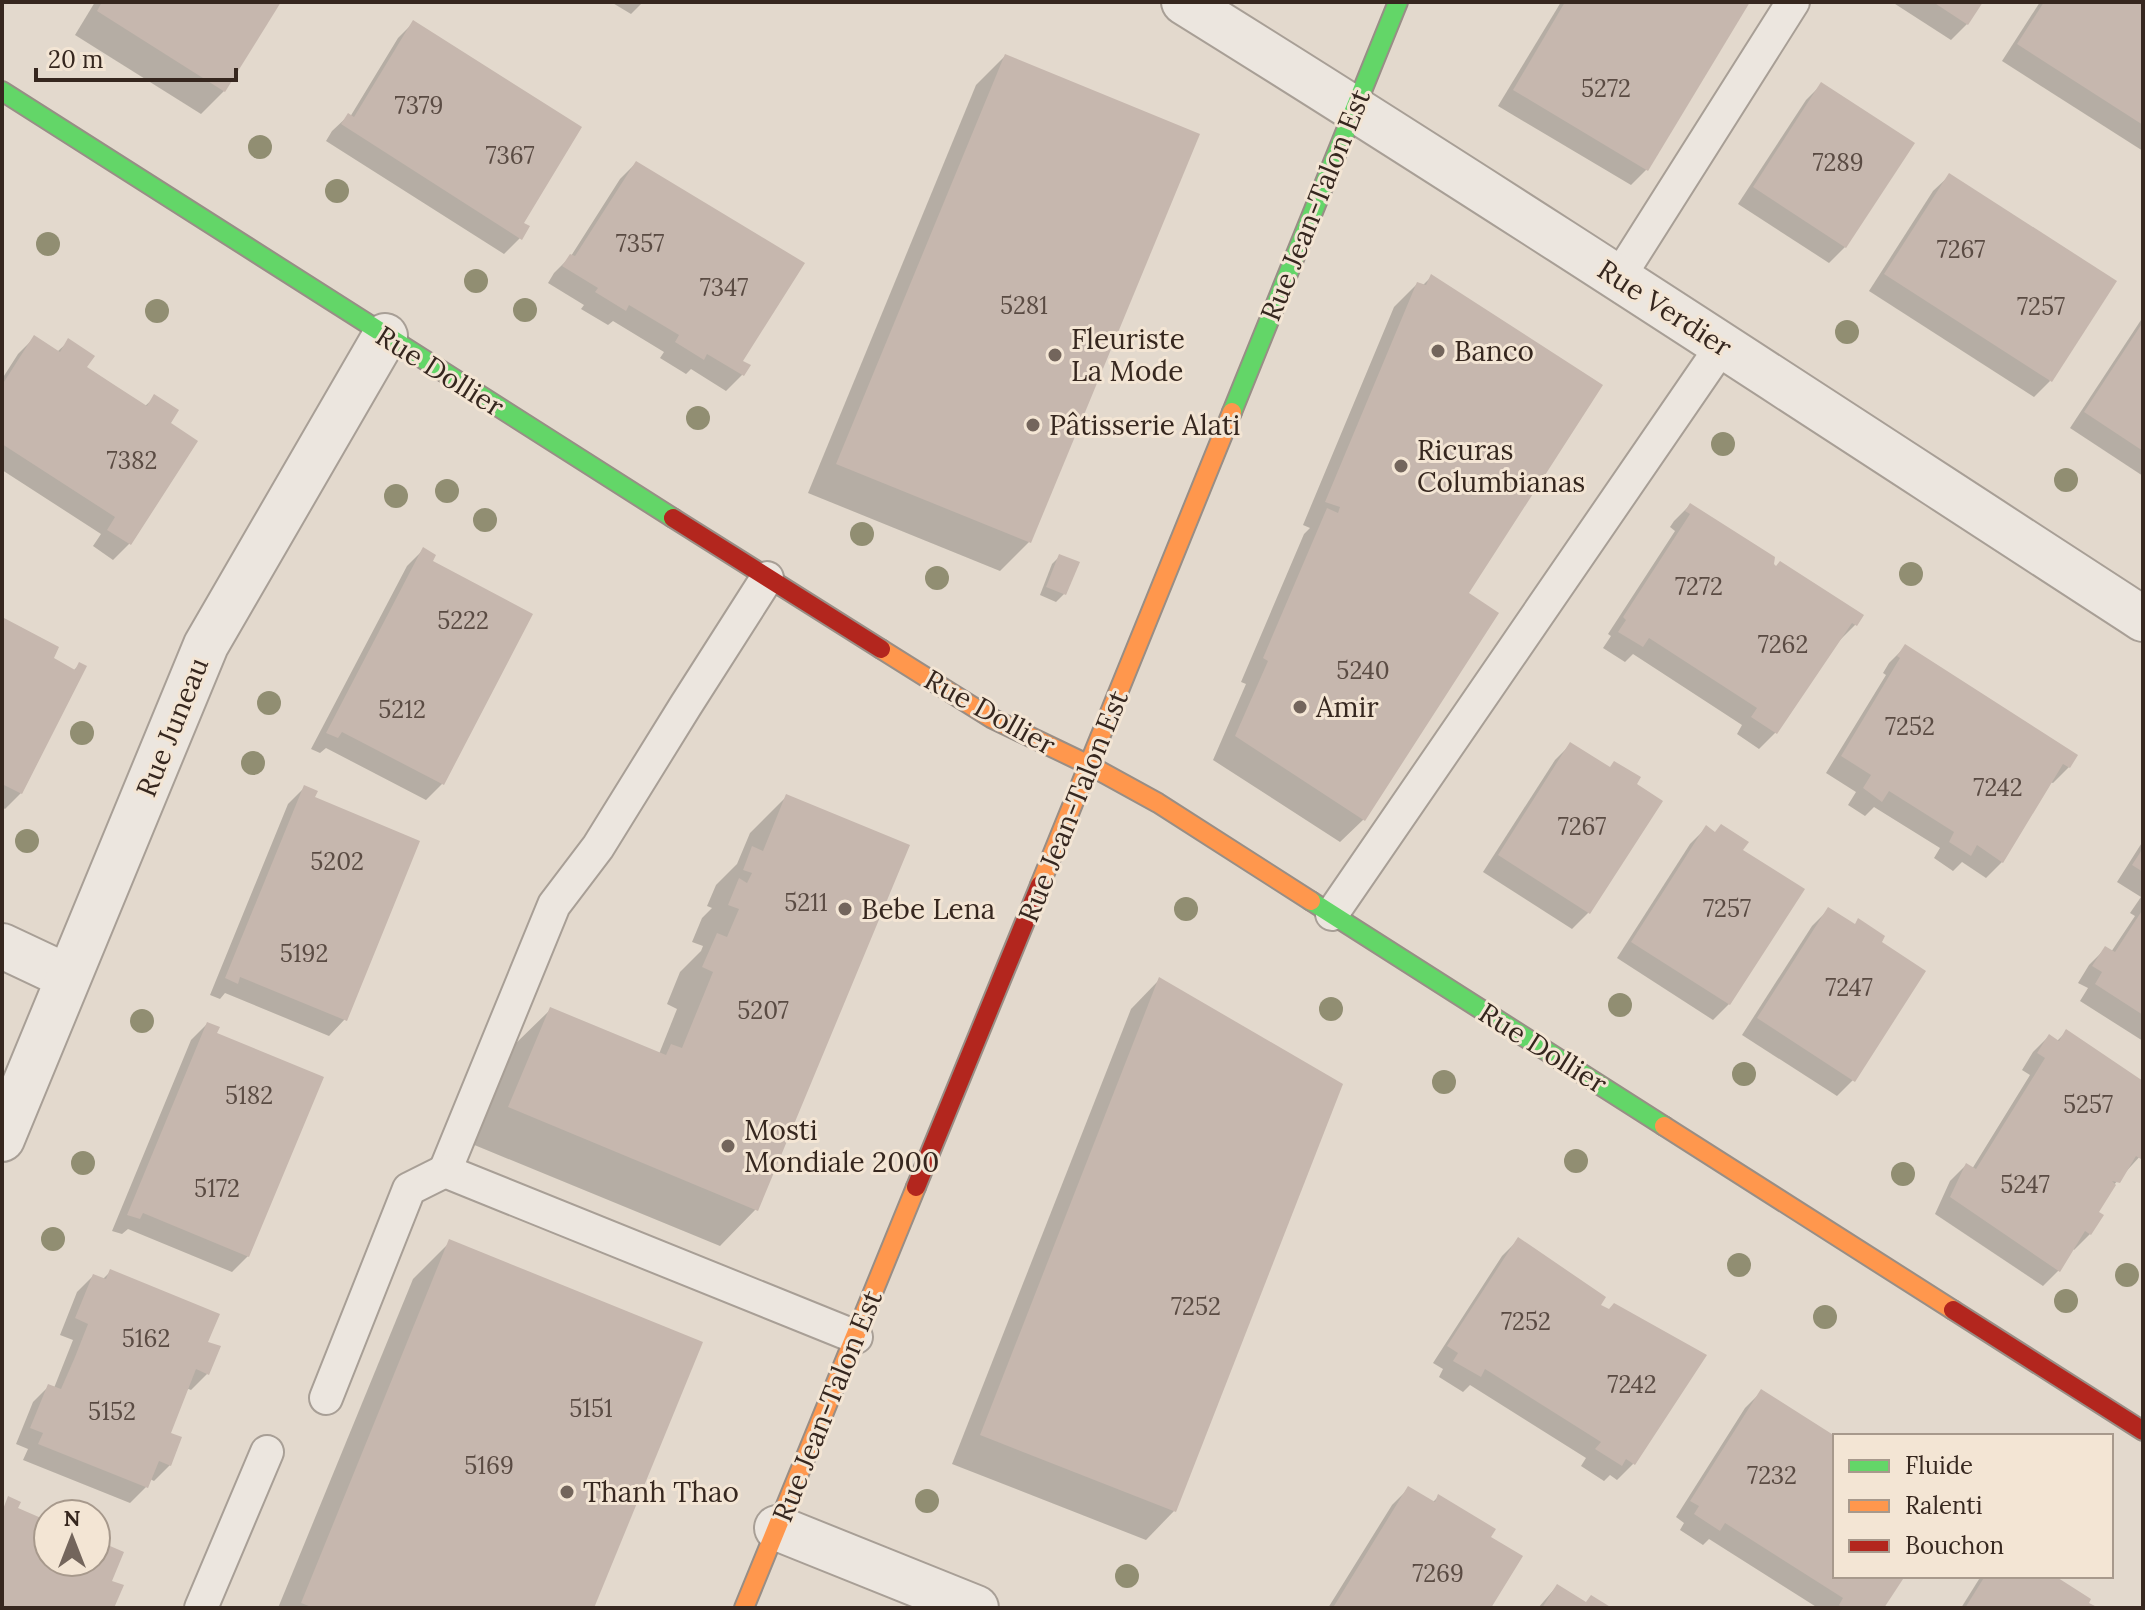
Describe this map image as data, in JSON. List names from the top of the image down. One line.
{"streets":{"street":["Rue Jean-Talon Est","Rue Verdier","Rue Dollier","Rue Juneau"]},"crossings":[["Rue Jean-Talon Est","Rue Verdier"],["Rue Jean-Talon Est","Rue Dollier"],["Rue Dollier","Rue Juneau"]],"places":["Banco","Fleuriste La Mode","Pâtisserie Alati","Ricuras Columbianas","Amir","Bebe Lena","Mosti Mondiale 2000","Thanh Thao"],"house_numbers":["5272","7379","7367","7289","7357","7267","7347","5281","7257","7382","7272","5222","7262","5240","5212","7252","7242","7267","5202","5211","7257","5192","7247","5207","5182","5257","5247","5172","7252","7252","5162","7242","5151","5152","5169","7232","7269"],"legend":["Fluide","Ralenti","Bouchon"],"scale_bar":"20 m","north":"top"}
